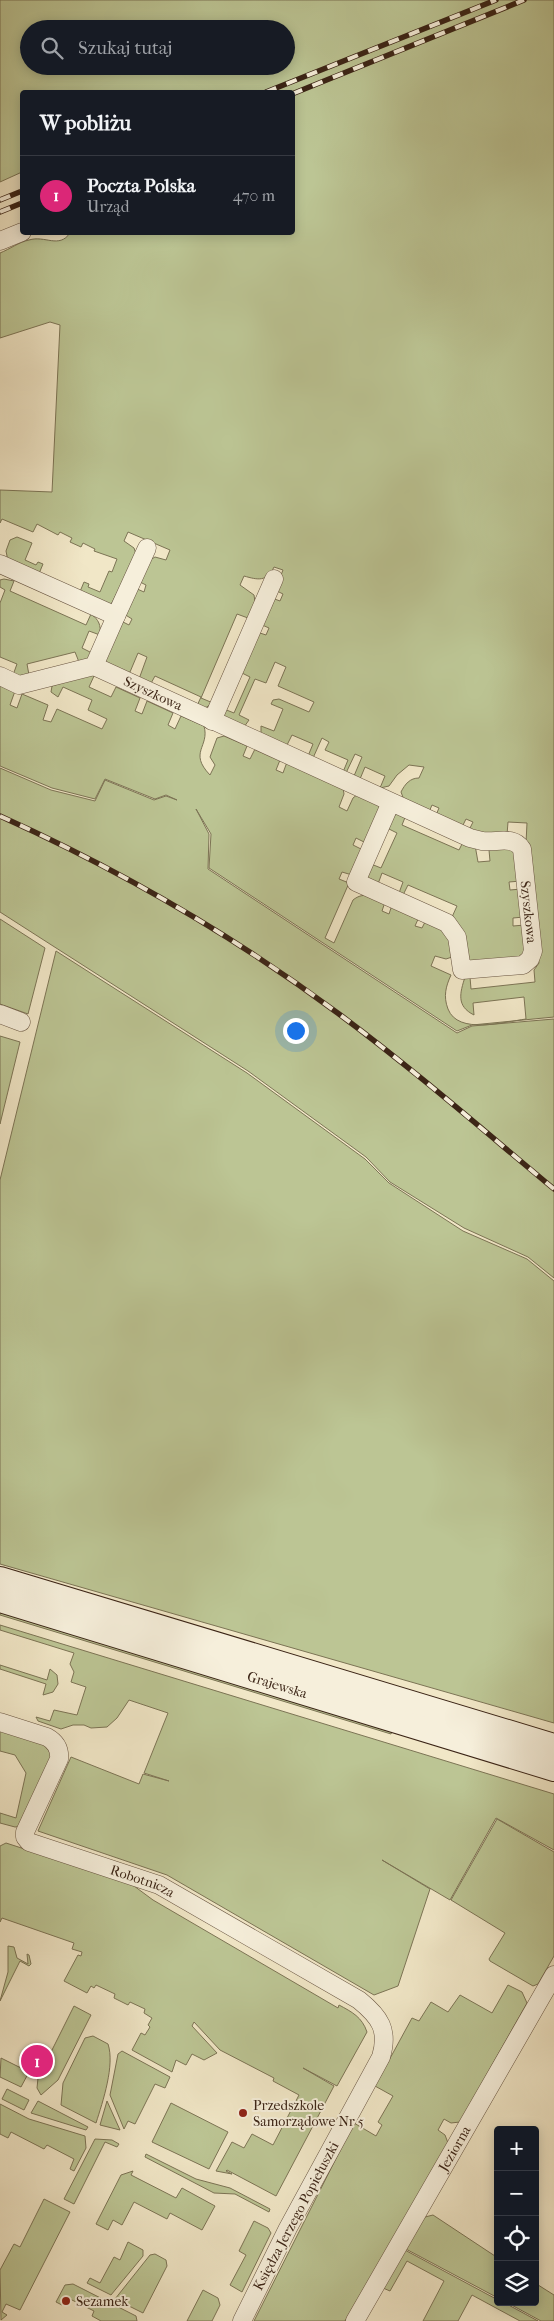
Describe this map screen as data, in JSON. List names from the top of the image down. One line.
{"streets":{"main road":["Grajewska"],"street":["Szyszkowa","Robotnicza","Jeziorna","Księdza Jerzego Popiełuszki"]},"crossings":[["Robotnicza","Księdza Jerzego Popiełuszki"]],"places":["Przedszkole Samorządowe Nr 5","Sezamek"],"page":{"search":"Szukaj tutaj","heading":"W pobliżu","list":[{"mark":"1","name":"Poczta Polska","note":"Urząd","value":"470 m"}],"pins":"1","map_buttons":["+","−"]}}
